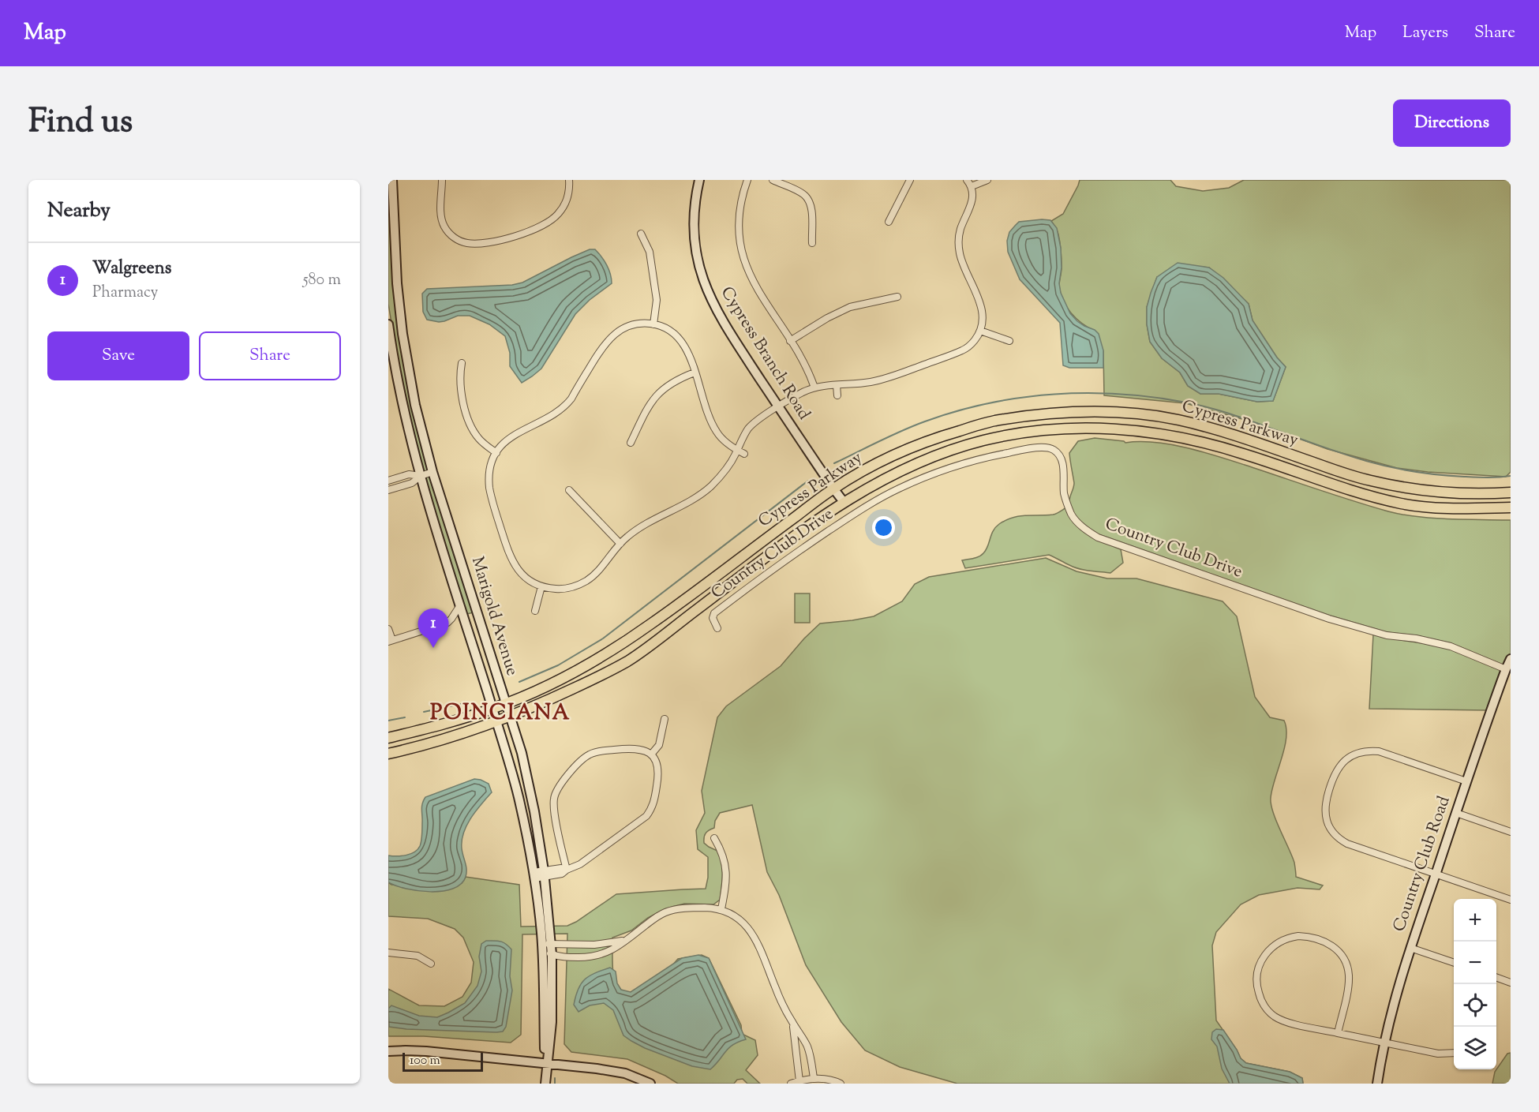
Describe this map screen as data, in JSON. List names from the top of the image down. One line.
{"streets":{"main road":["Cypress Branch Road","Cypress Parkway","Marigold Avenue","Country Club Road"],"street":["Country Club Drive"]},"crossings":[["Cypress Branch Road","Cypress Parkway"],["Cypress Parkway","Marigold Avenue"],["Country Club Drive","Country Club Road"]],"districts":["POINCIANA"],"scale_bar":"100 m","page":{"header":"Map","nav":["Map","Layers","Share"],"title":"Find us","buttons":["Directions",["Save","Share"]],"heading":"Nearby","list":[{"mark":"1","name":"Walgreens","note":"Pharmacy","value":"580 m"}],"pins":"1","map_buttons":["+","−"],"scale":"100 m"}}
